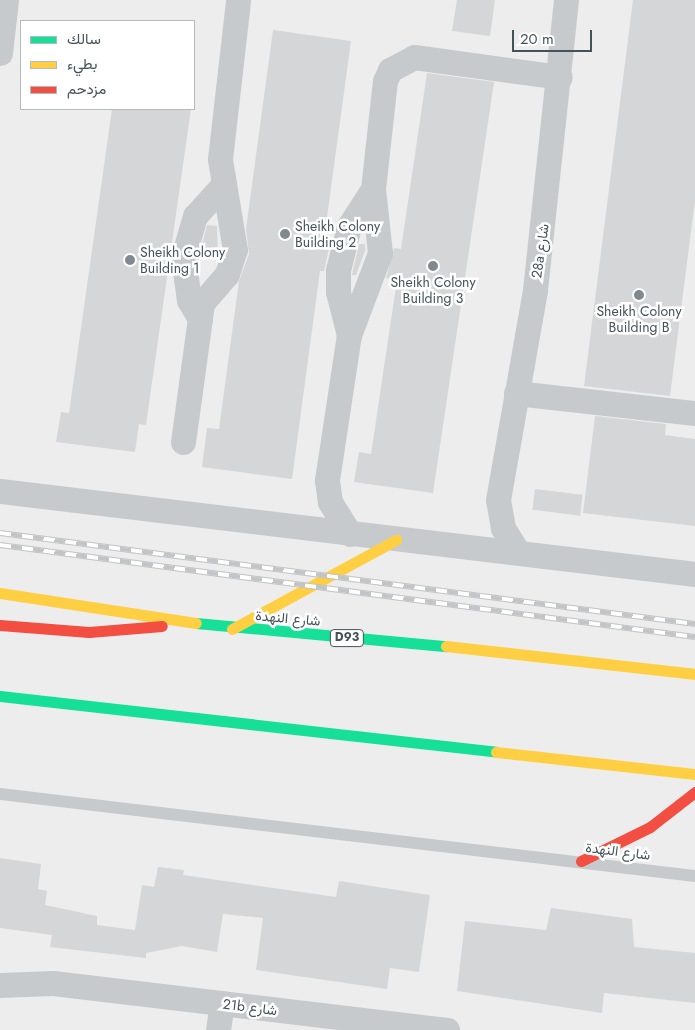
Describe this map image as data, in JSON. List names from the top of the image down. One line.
{"streets":{"main road":["شارع النهدة","D93"],"street":["28a شارع","21b شارع"]},"places":["Sheikh Colony Building 2","Sheikh Colony Building 1","Sheikh Colony Building 3","Sheikh Colony Building B"],"legend":["سالك","بطيء","مزدحم"],"scale_bar":"20 m"}
